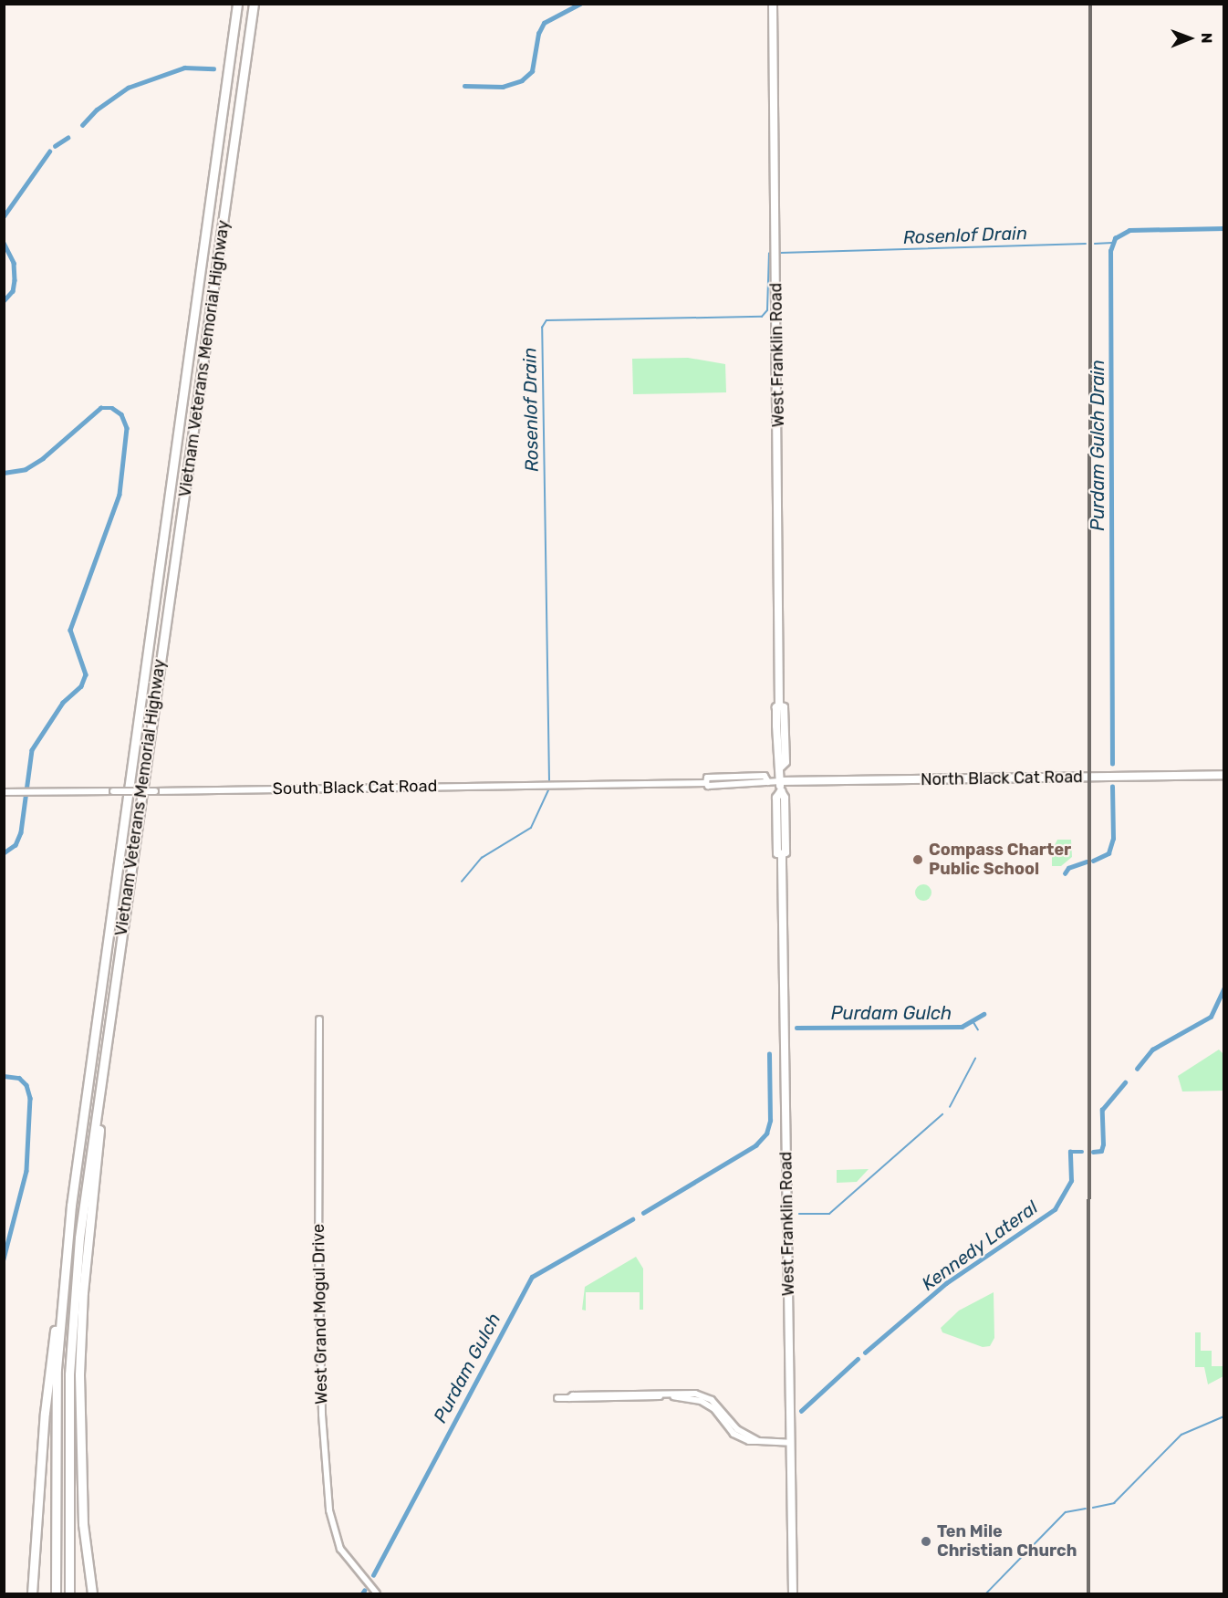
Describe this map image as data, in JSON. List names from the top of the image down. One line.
{"streets":{"highway":["Vietnam Veterans Memorial Highway"],"main road":["West Franklin Road","North Black Cat Road"],"street":["South Black Cat Road","West Grand Mogul Drive"]},"crossings":[["West Franklin Road","North Black Cat Road"],["West Franklin Road","South Black Cat Road"],["North Black Cat Road","South Black Cat Road"]],"water":["Rosenlof Drain","Purdam Gulch Drain","Purdam Gulch","Kennedy Lateral"],"places":["Compass Charter Public School","Ten Mile Christian Church"],"north":"right"}
